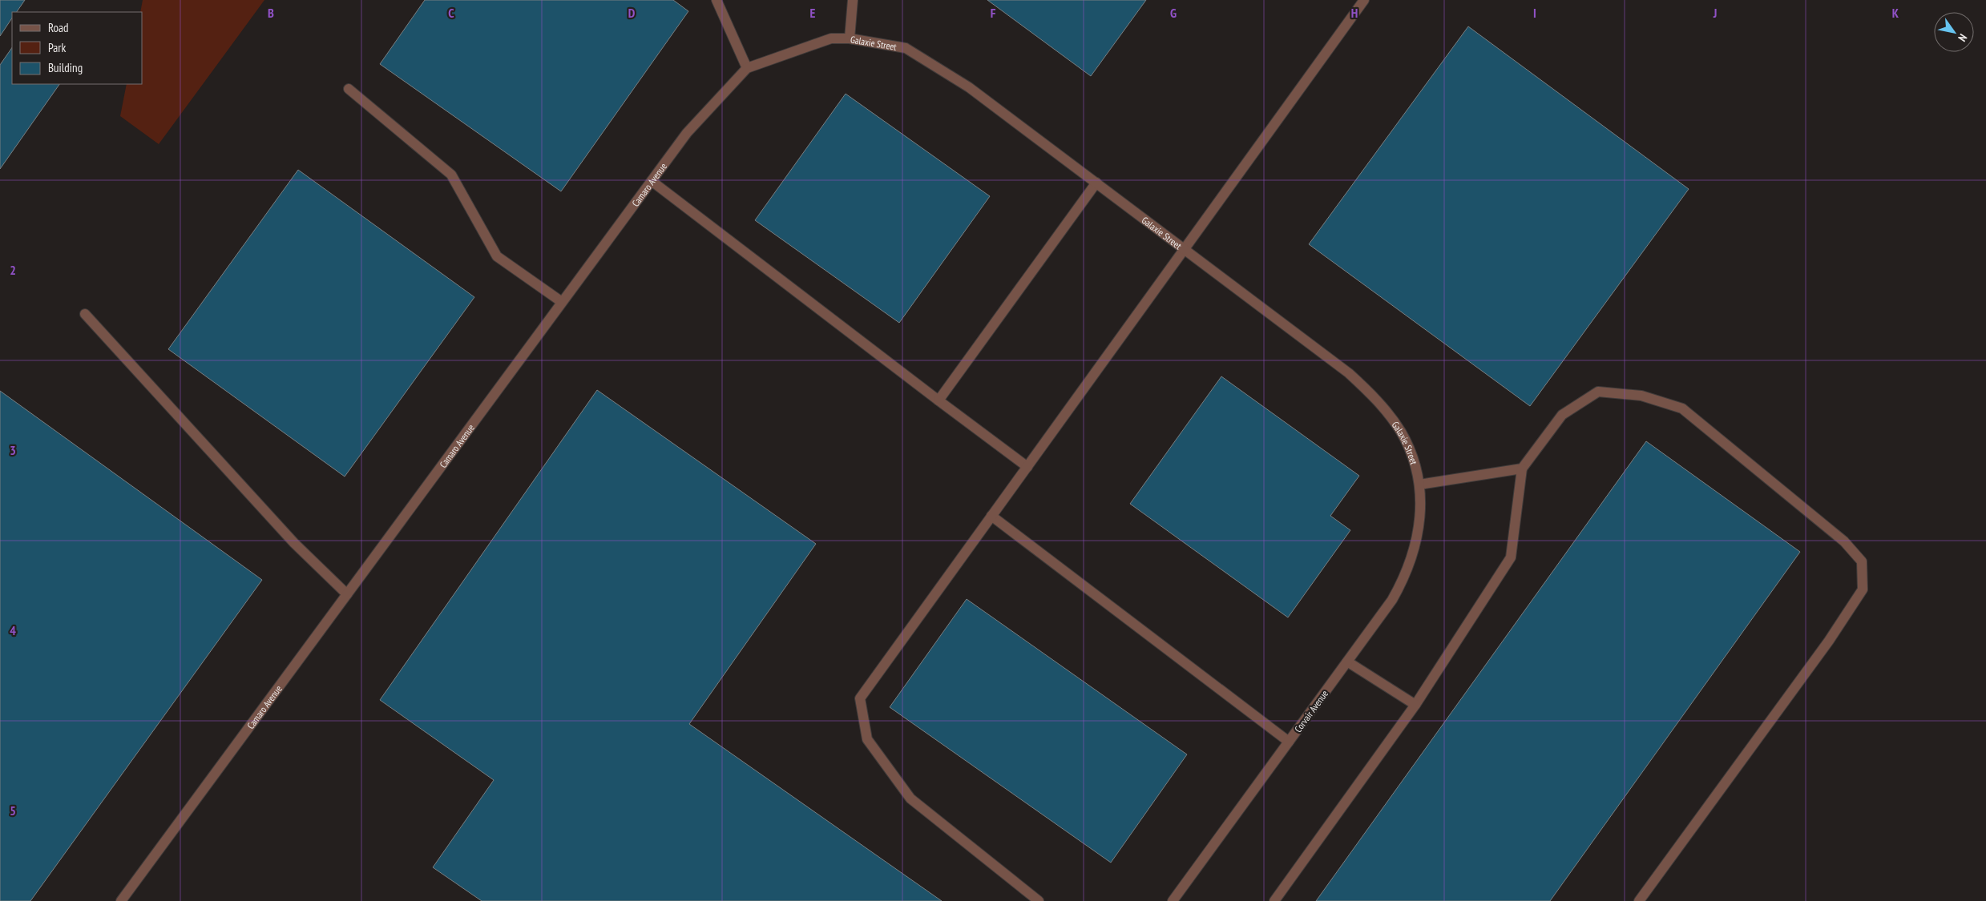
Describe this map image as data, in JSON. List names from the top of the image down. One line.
{"streets":{"street":["Galaxie Street","Camaro Avenue","Corvair Avenue"]},"crossings":[["Galaxie Street","Camaro Avenue"],["Galaxie Street","Corvair Avenue"]],"legend":["Road","Park","Building"],"north":"bottom right","grid":{"columns":["B","C","D","E","F","G","H","I","J","K"],"rows":["2","3","4","5"]}}
